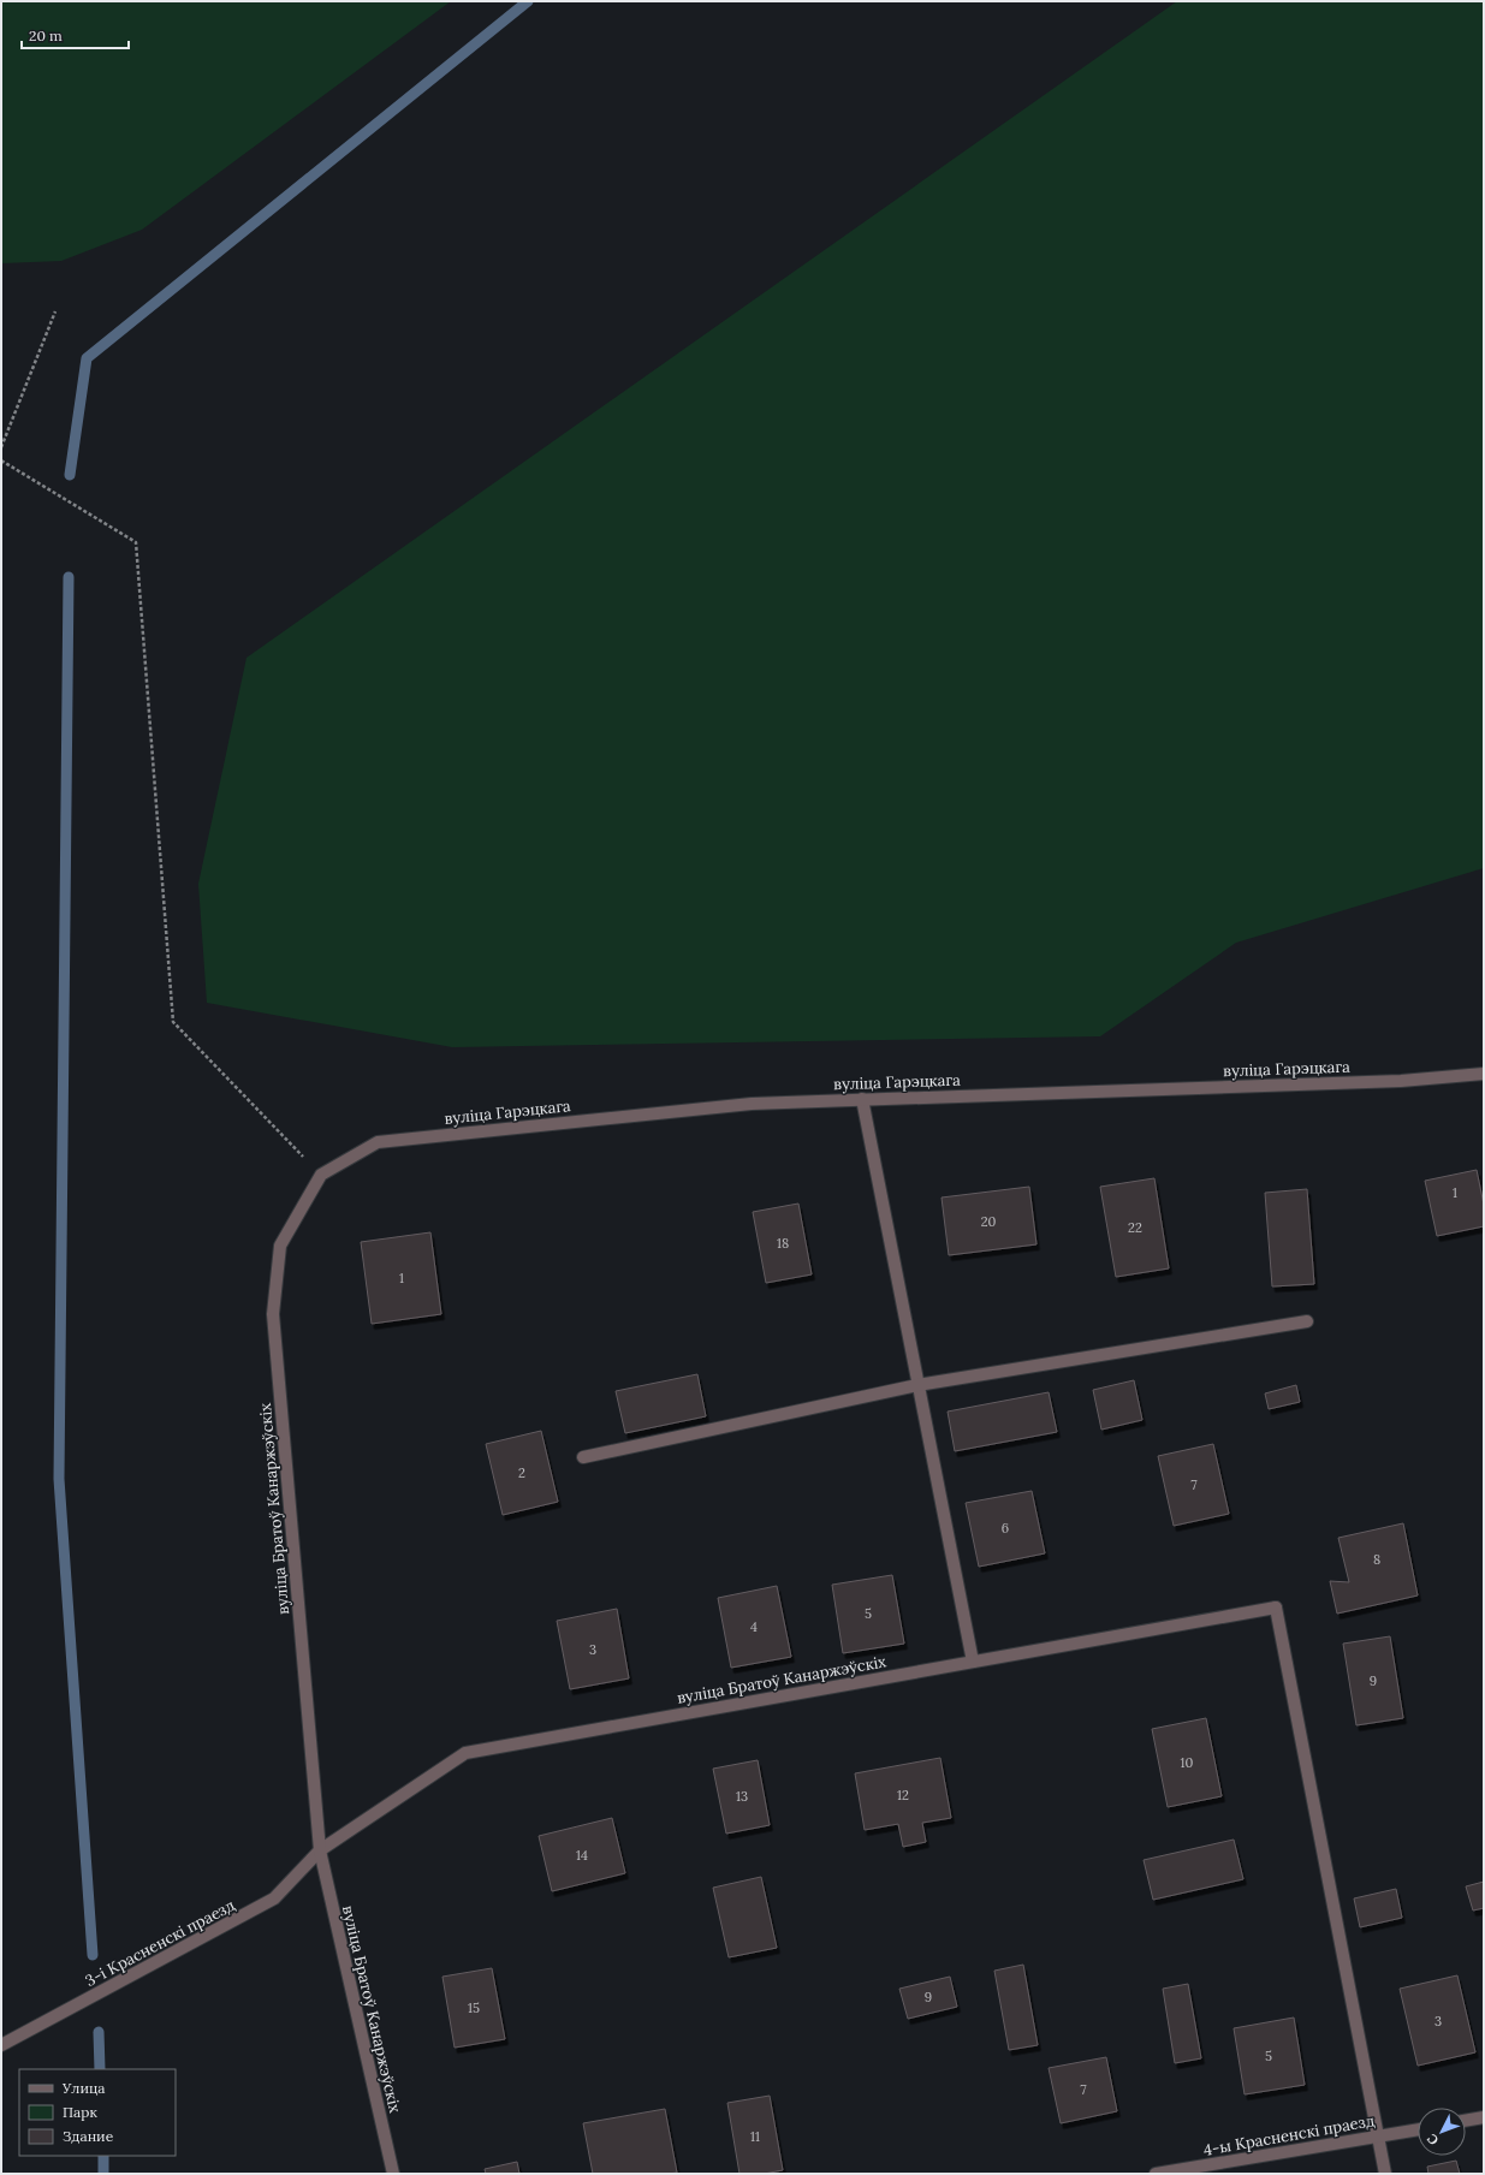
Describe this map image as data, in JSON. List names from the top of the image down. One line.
{"streets":{"street":["вуліца Гарэцкага","вуліца Братоў Канаржэўскіх","3-і Красненскі праезд","4-ы Красненскі праезд"]},"crossings":[["вуліца Гарэцкага","вуліца Братоў Канаржэўскіх"],["вуліца Братоў Канаржэўскіх","3-і Красненскі праезд"],["вуліца Братоў Канаржэўскіх","4-ы Красненскі праезд"]],"house_numbers":["1","20","22","18","1","2","7","6","8","5","4","3","9","10","12","13","14","9","15","3","5","7","11"],"legend":["Улица","Парк","Здание"],"scale_bar":"20 m","north":"bottom left"}
